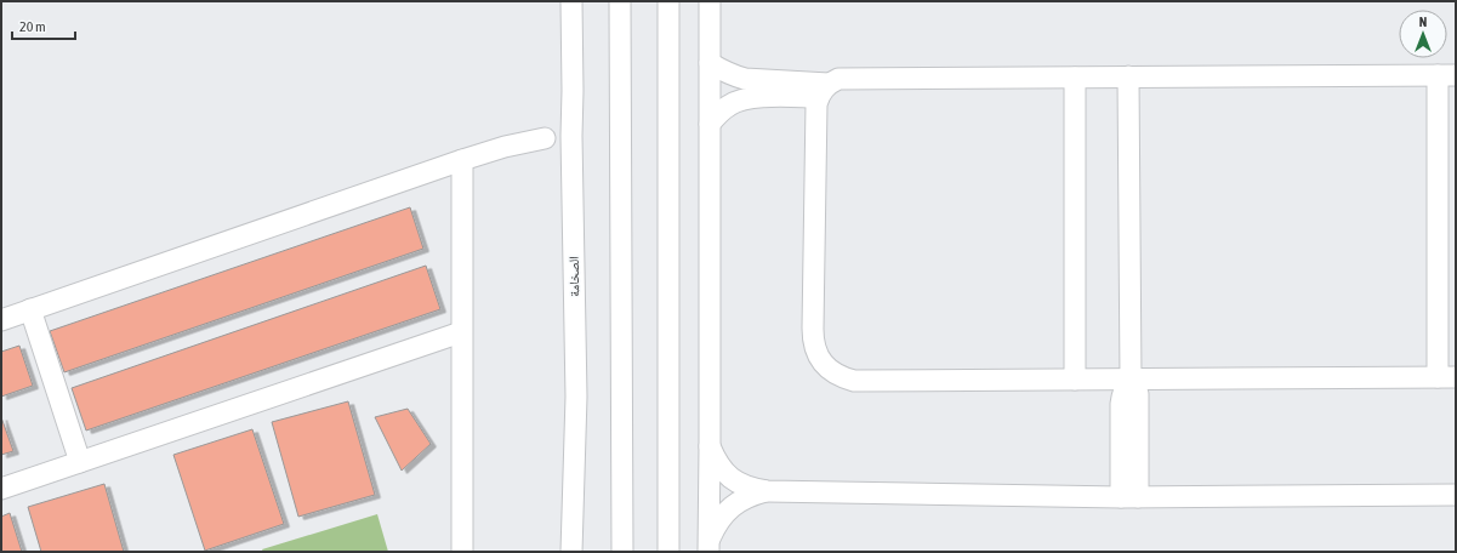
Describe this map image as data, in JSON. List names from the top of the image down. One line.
{"streets":{"street":["الصخامة"]},"scale_bar":"20 m","north":"top"}
